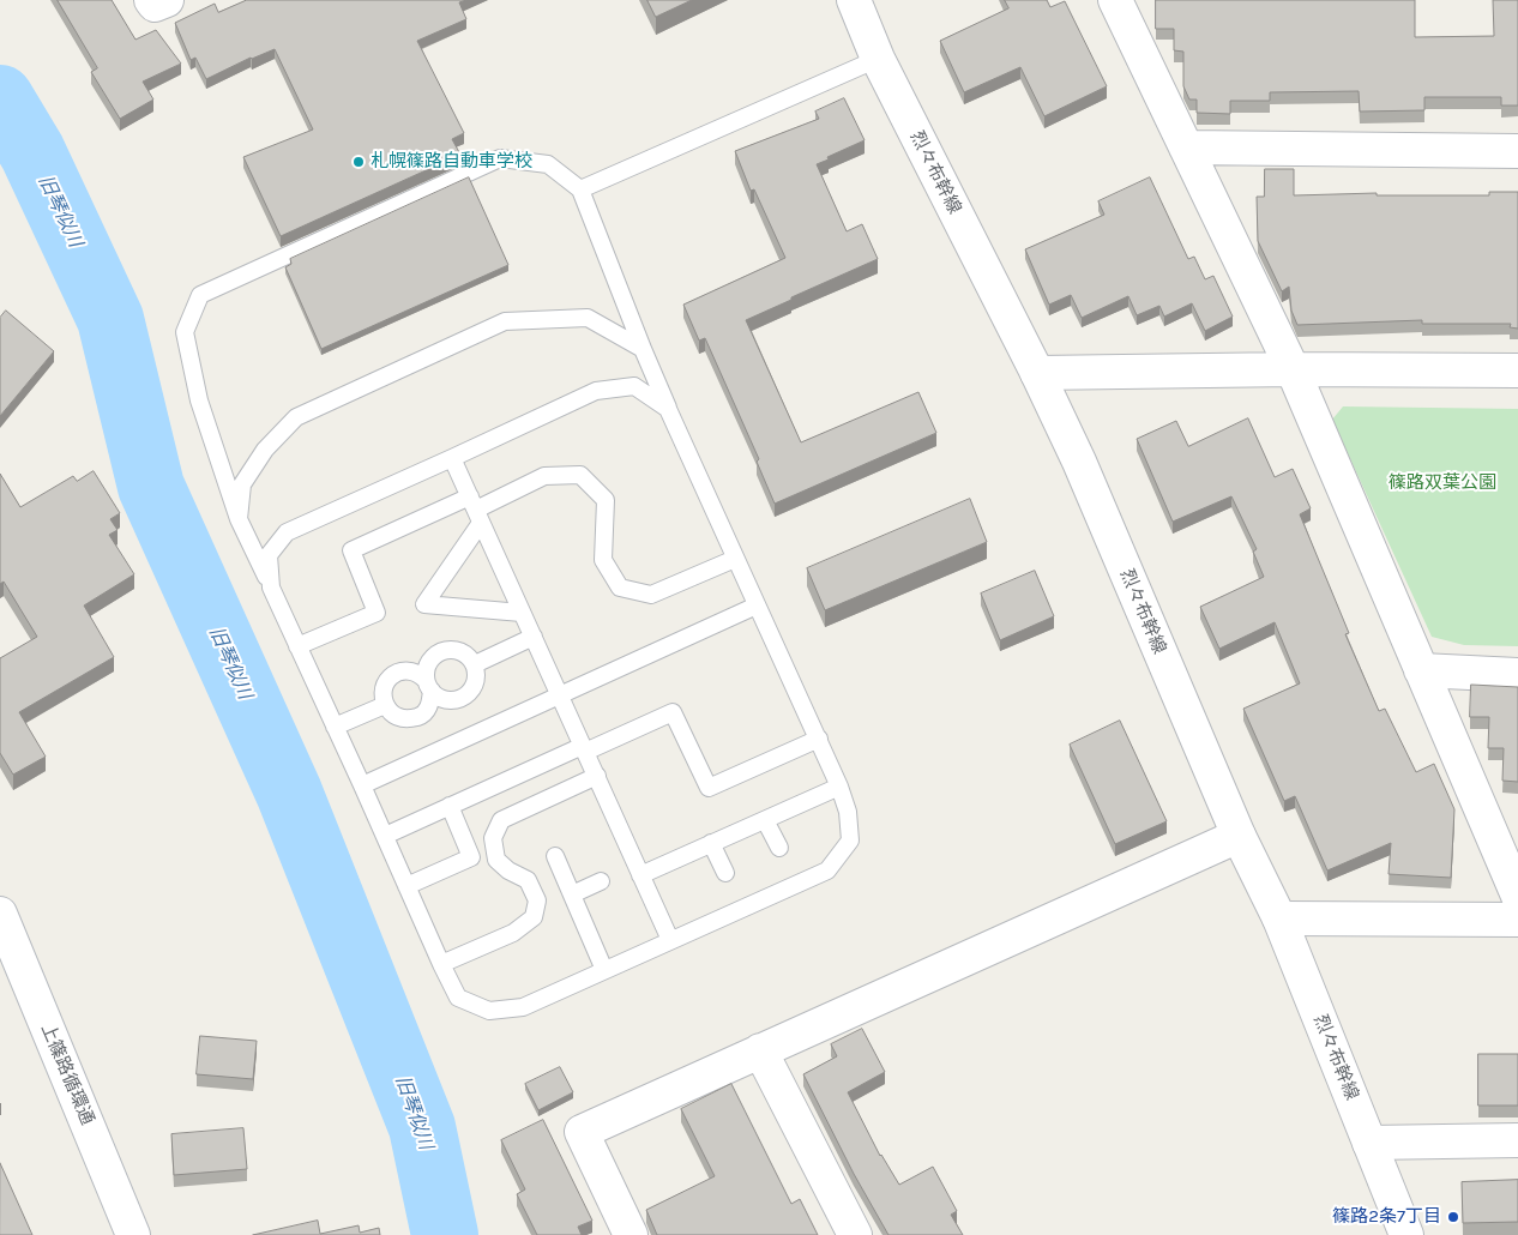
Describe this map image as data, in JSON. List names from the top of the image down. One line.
{"streets":{"street":["烈々布幹線","上篠路循環通"]},"water":["旧琴似川"],"parks":["篠路双葉公園"],"places":["札幌篠路自動車学校","篠路2条7丁目"]}
